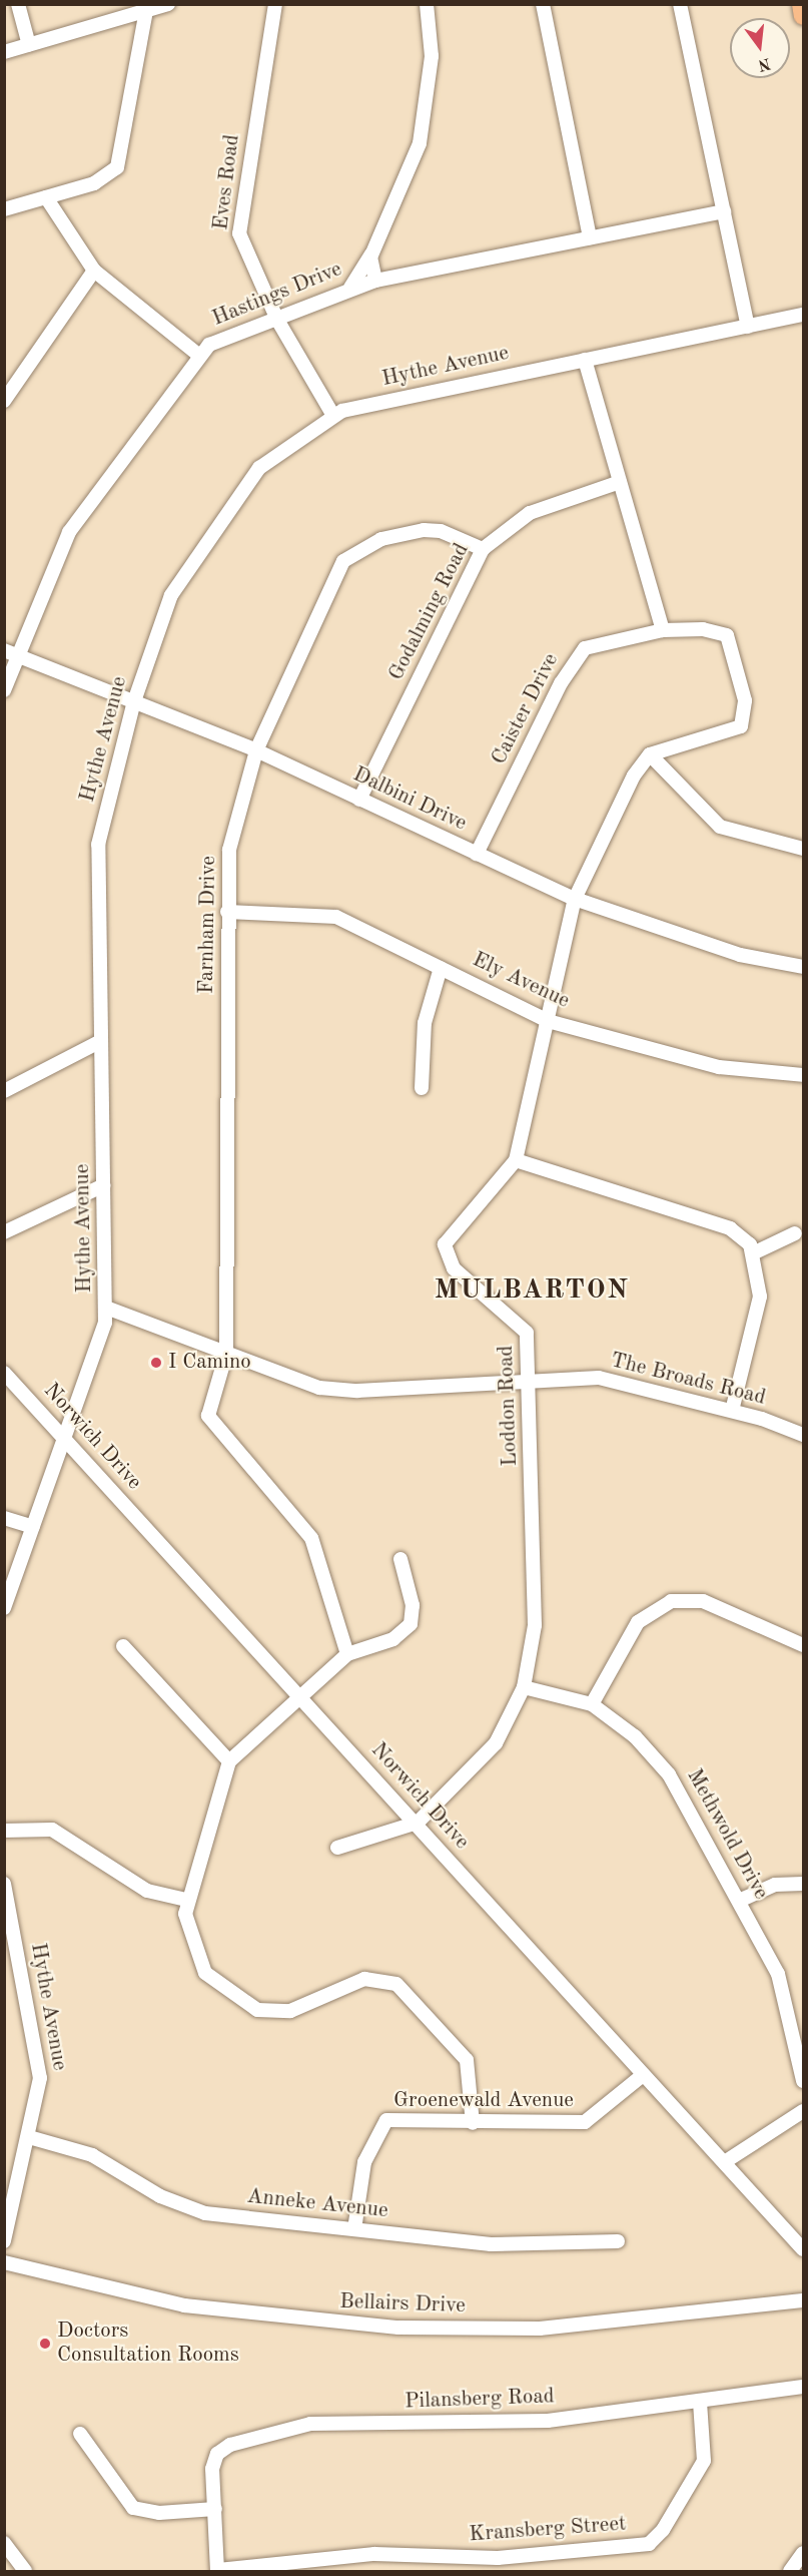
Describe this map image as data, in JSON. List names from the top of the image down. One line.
{"streets":{"street":["Eves Road","Hastings Drive","Hythe Avenue","Godalming Road","Caister Drive","Dalbini Drive","Farnham Drive","Ely Avenue","The Broads Road","Loddon Road","Norwich Drive","Methwold Drive","Groenewald Avenue","Anneke Avenue","Bellairs Drive","Pilansberg Road","Kransberg Street"]},"crossings":[["Eves Road","Hastings Drive"],["Eves Road","Hythe Avenue"],["Hastings Drive","Dalbini Drive"],["Hythe Avenue","Dalbini Drive"],["Hythe Avenue","The Broads Road"],["Hythe Avenue","Norwich Drive"],["Hythe Avenue","Anneke Avenue"],["Godalming Road","Dalbini Drive"],["Godalming Road","Farnham Drive"],["Caister Drive","Dalbini Drive"],["Caister Drive","Loddon Road"],["Dalbini Drive","Farnham Drive"],["Dalbini Drive","Loddon Road"],["Farnham Drive","Ely Avenue"],["Farnham Drive","The Broads Road"],["Ely Avenue","Loddon Road"],["The Broads Road","Loddon Road"],["Loddon Road","Norwich Drive"],["Loddon Road","Methwold Drive"],["Norwich Drive","Groenewald Avenue"],["Groenewald Avenue","Anneke Avenue"],["Pilansberg Road","Kransberg Street"]],"districts":["MULBARTON"],"places":["I Camino","Doctors Consultation Rooms"],"north":"bottom"}
